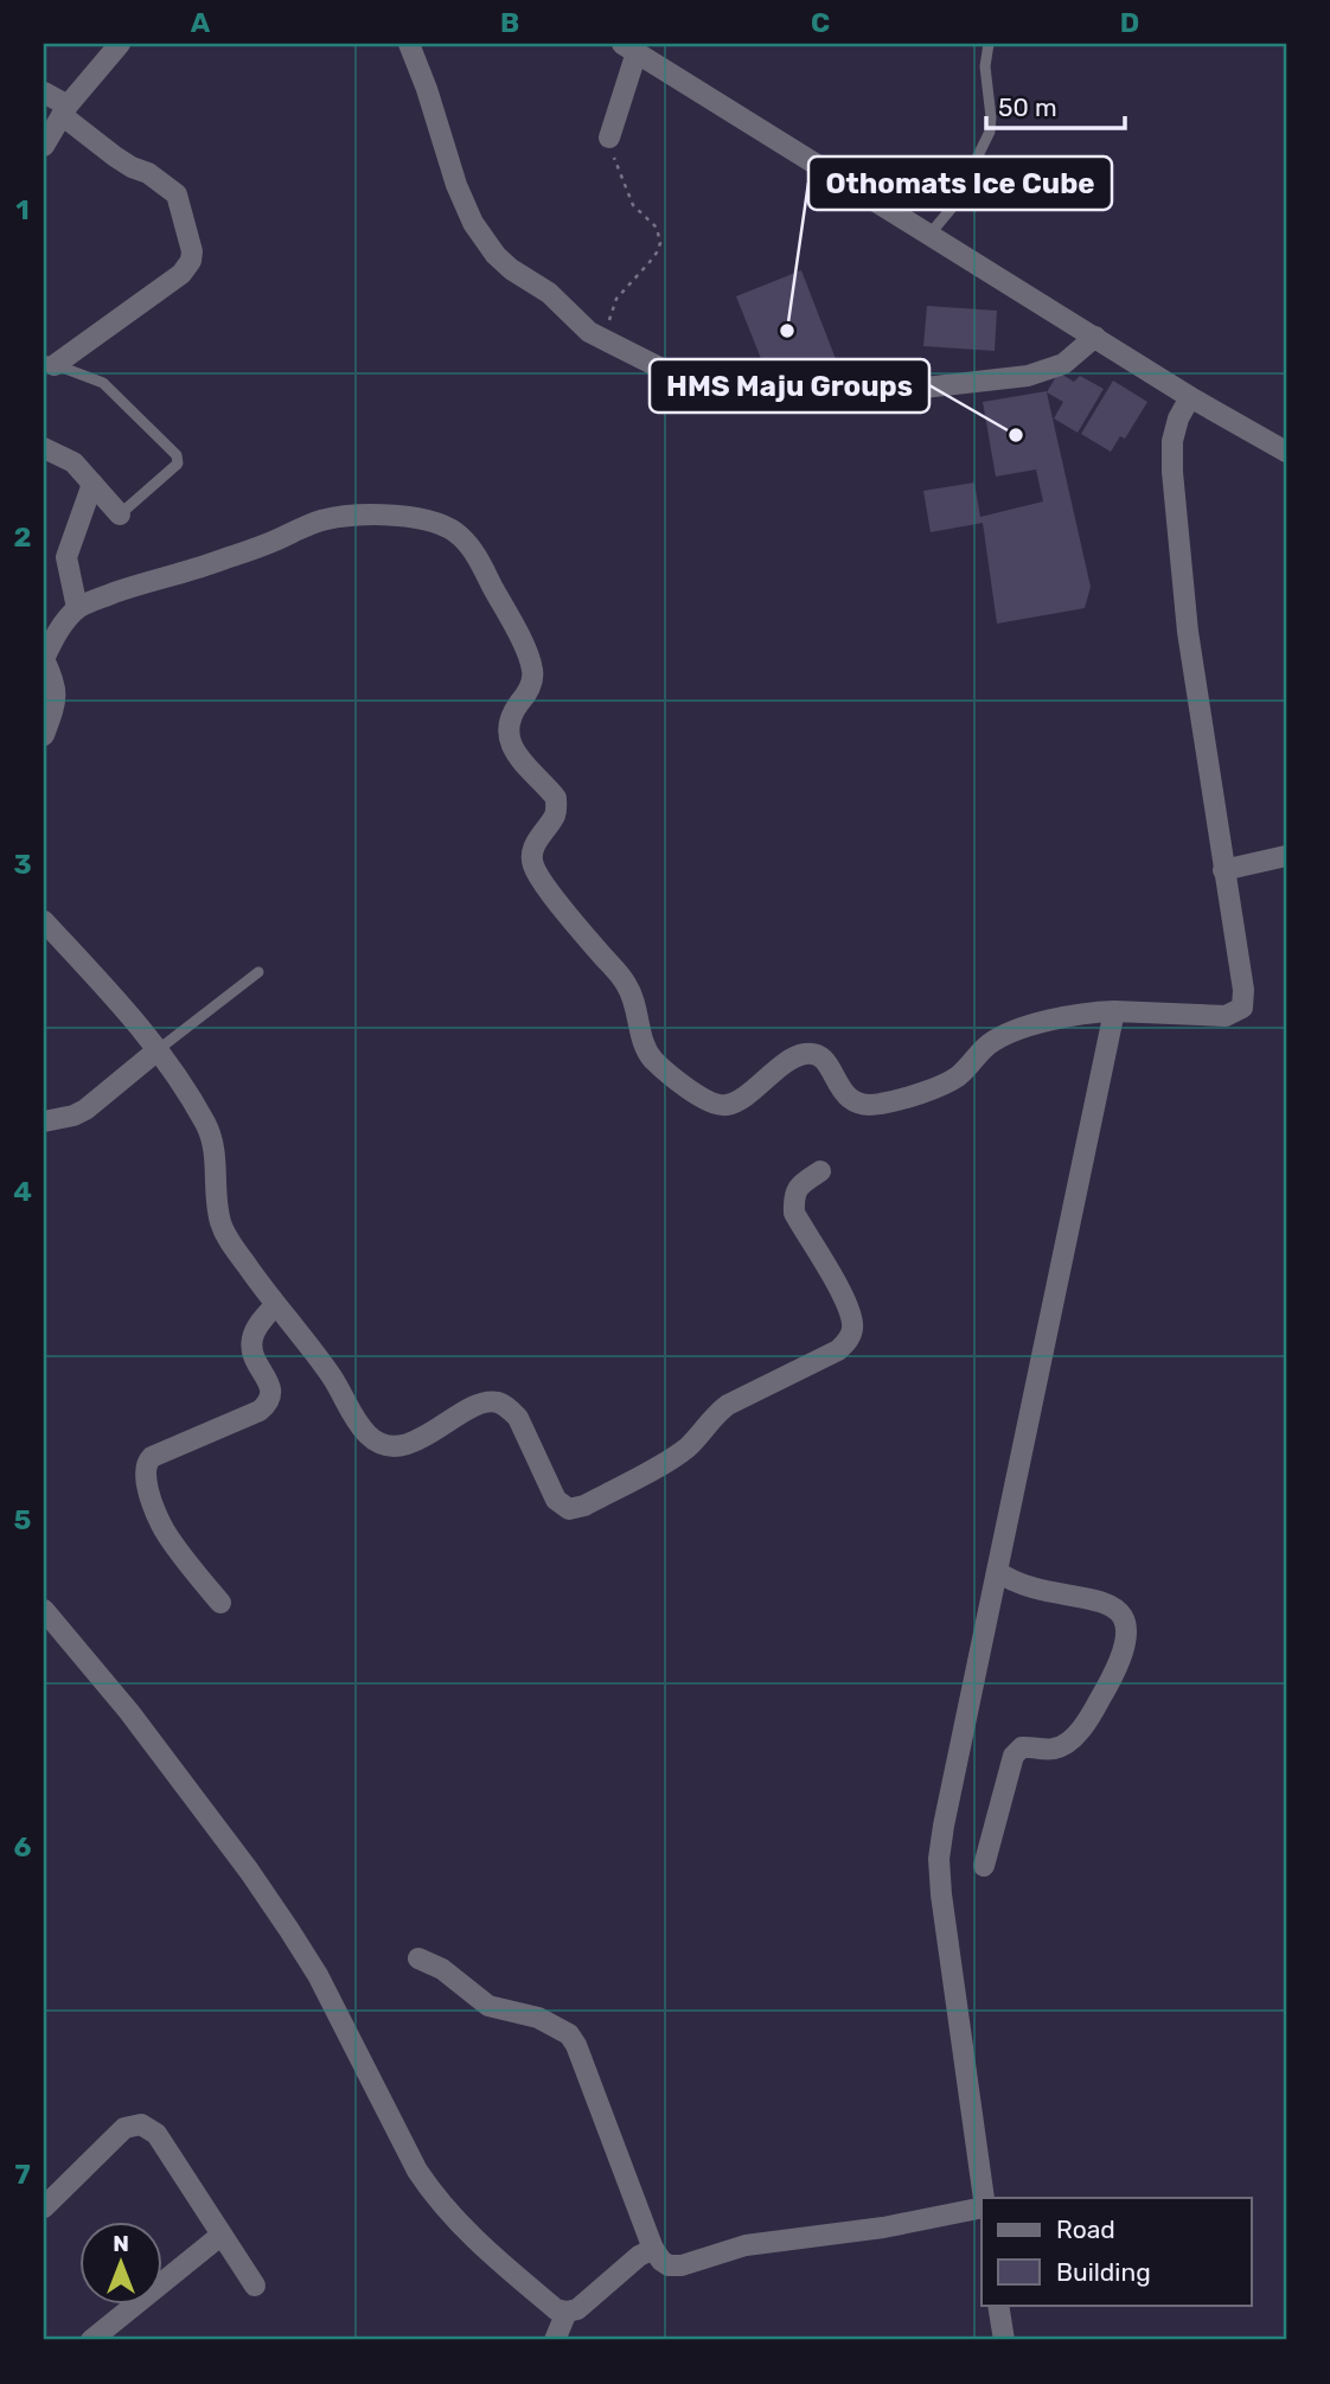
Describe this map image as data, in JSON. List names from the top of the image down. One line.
{"places":["Othomats Ice Cube","HMS Maju Groups"],"legend":["Road","Building"],"scale_bar":"50 m","north":"top","grid":{"columns":["A","B","C","D"],"rows":["1","2","3","4","5","6","7"]}}
